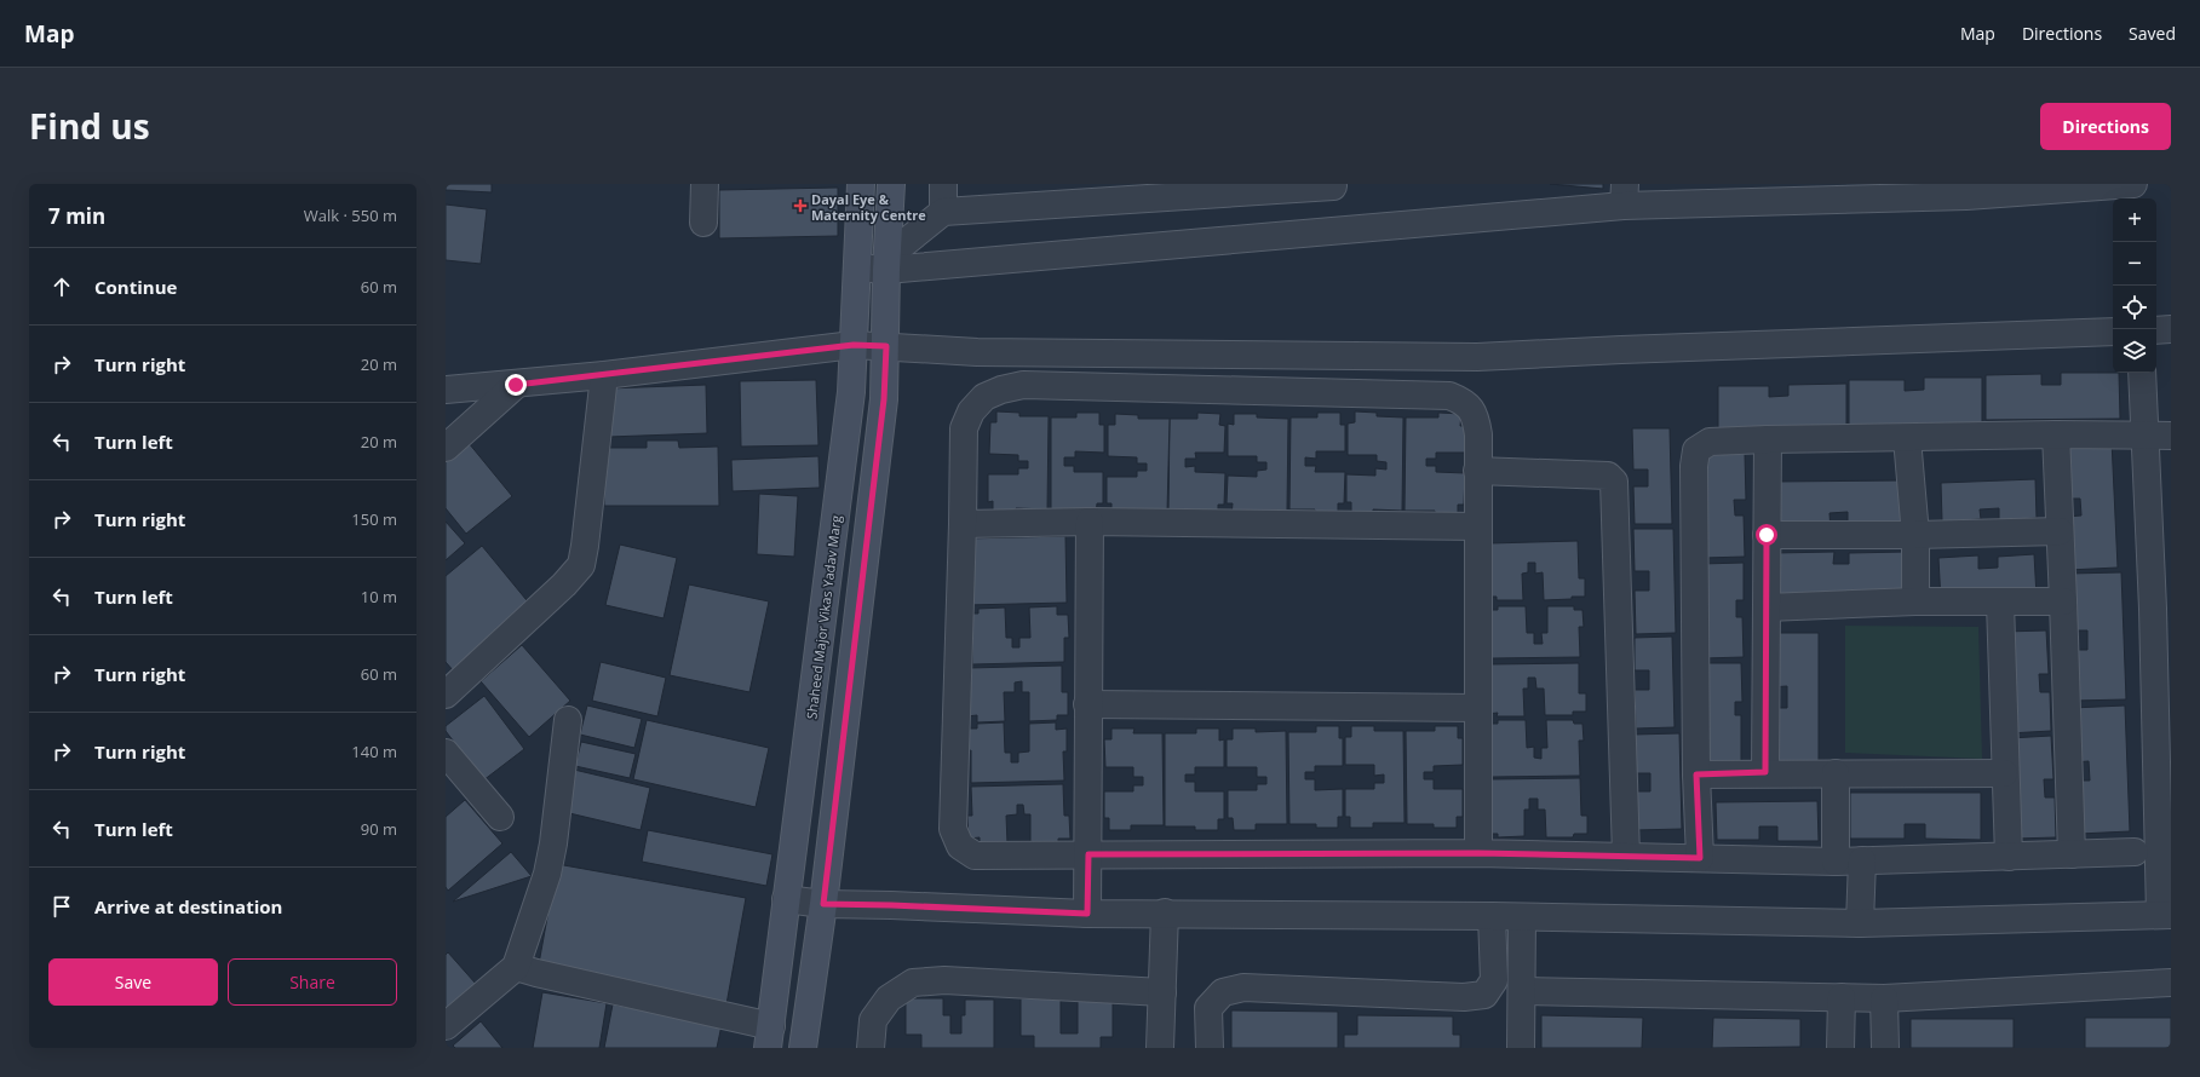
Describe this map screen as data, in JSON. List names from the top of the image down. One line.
{"streets":{"main road":["Shaheed Major Vikas Yadav Marg"]},"places":{"health":["Dayal Eye & Maternity Centre"]},"page":{"header":"Map","nav":["Map","Directions","Saved"],"title":"Find us","buttons":["Directions",["Save","Share"]],"heading":["7 min","Walk · 550 m"],"map_buttons":["+","−"],"list":[["Continue","60 m"],["Turn right","20 m"],["Turn left","20 m"],["Turn right","150 m"],["Turn left","10 m"],["Turn right","60 m"],["Turn right","140 m"],["Turn left","90 m"],"Arrive at destination"]}}
